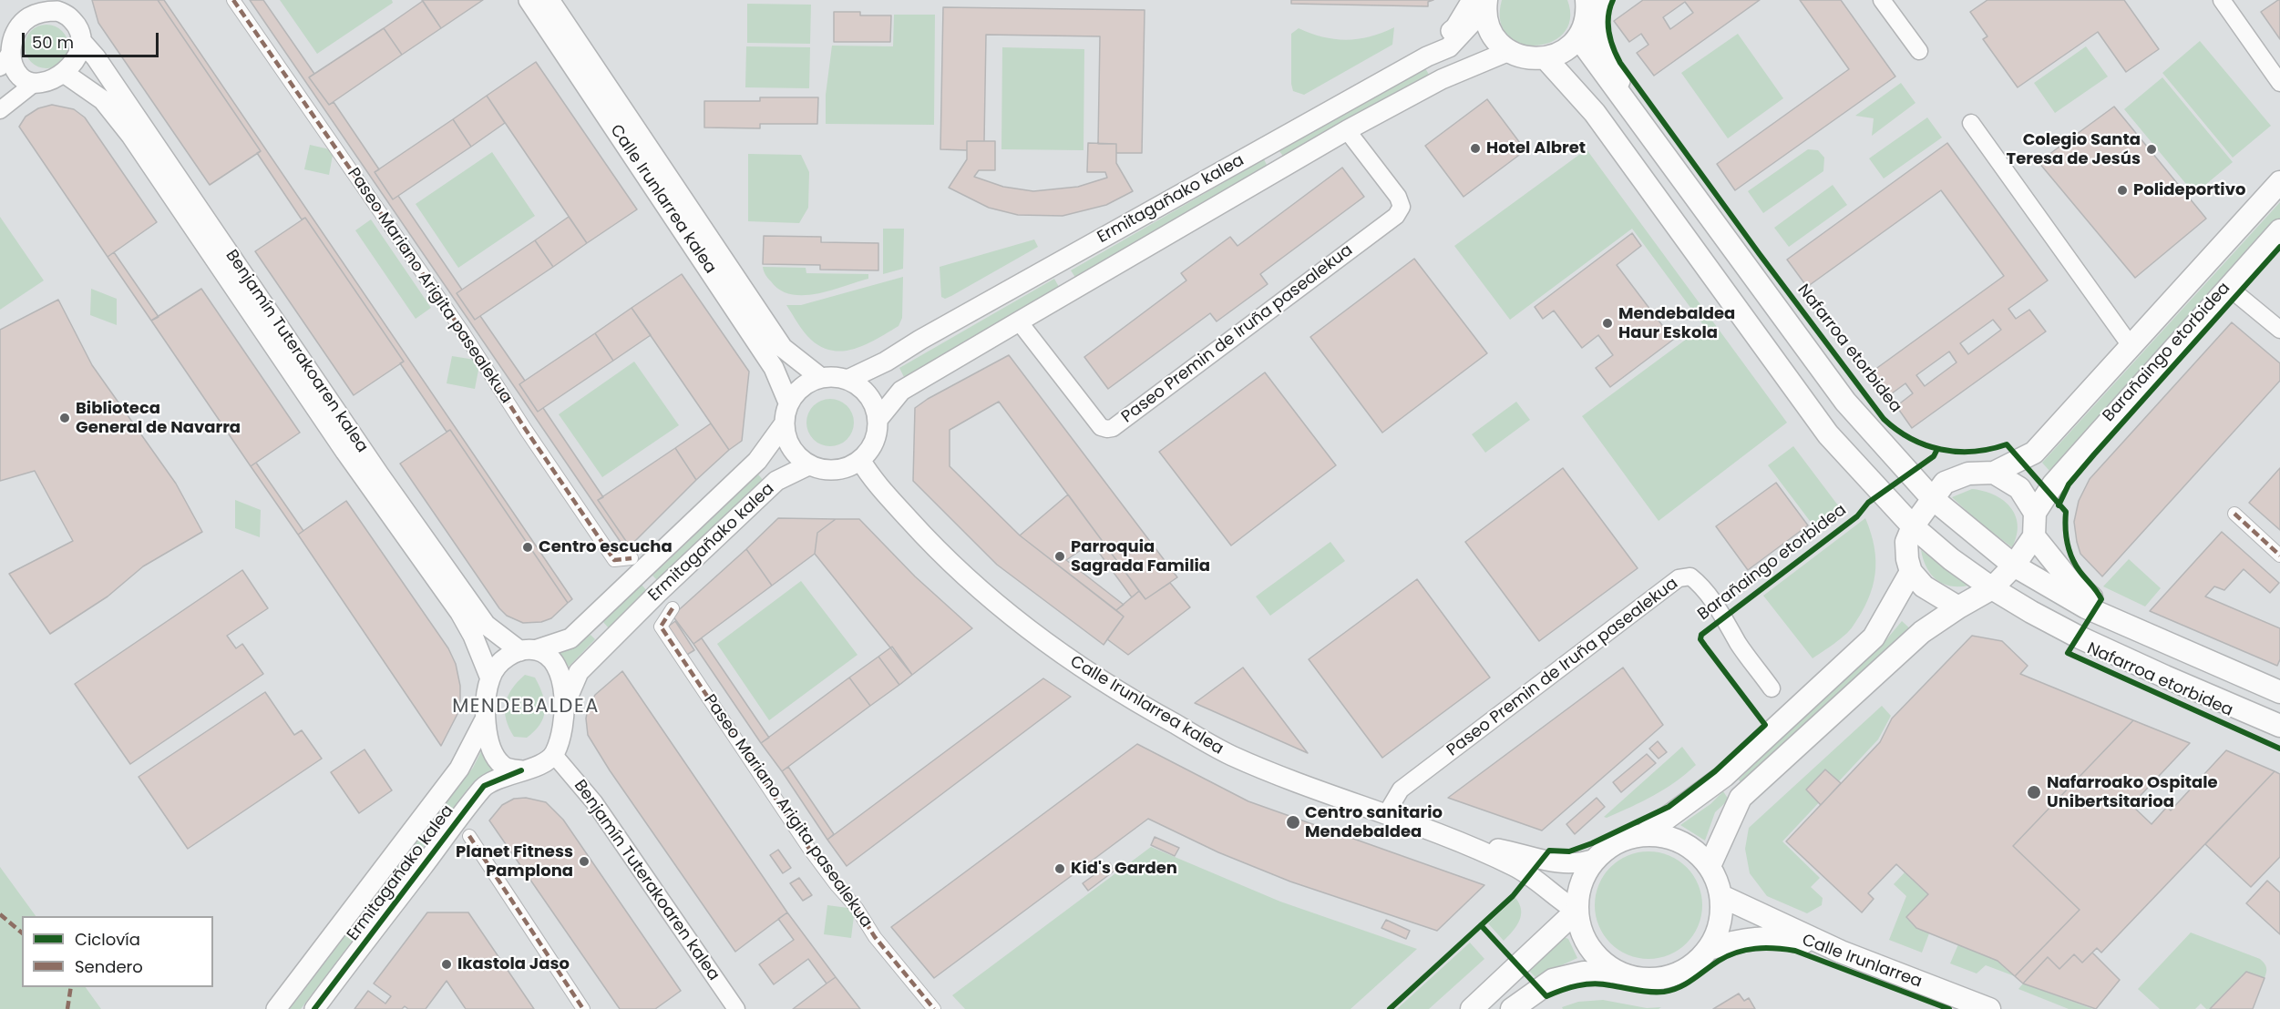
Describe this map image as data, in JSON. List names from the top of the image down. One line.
{"streets":{"main road":["Nafarroa etorbidea","Barañaingo etorbidea"],"street":["Calle Irunlarrea kalea","Ermitagañako kalea","Paseo Mariano Arigita pasealekua","Paseo Premin de Iruña pasealekua","Benjamín Tuterakoaren kalea"],"cycle path":["Calle Irunlarrea"]},"crossings":[["Calle Irunlarrea kalea","Ermitagañako kalea"],["Calle Irunlarrea kalea","Paseo Premin de Iruña pasealekua"],["Ermitagañako kalea","Paseo Premin de Iruña pasealekua"],["Ermitagañako kalea","Benjamín Tuterakoaren kalea"]],"districts":["MENDEBALDEA"],"places":["Hotel Albret","Colegio Santa Teresa de Jesús","Polideportivo","Mendebaldea Haur Eskola","Biblioteca General de Navarra","Centro escucha","Parroquia Sagrada Familia","Nafarroako Ospitale Unibertsitarioa","Centro sanitario Mendebaldea","Planet Fitness Pamplona","Kid's Garden","Ikastola Jaso"],"legend":["Ciclovía","Sendero"],"scale_bar":"50 m"}
